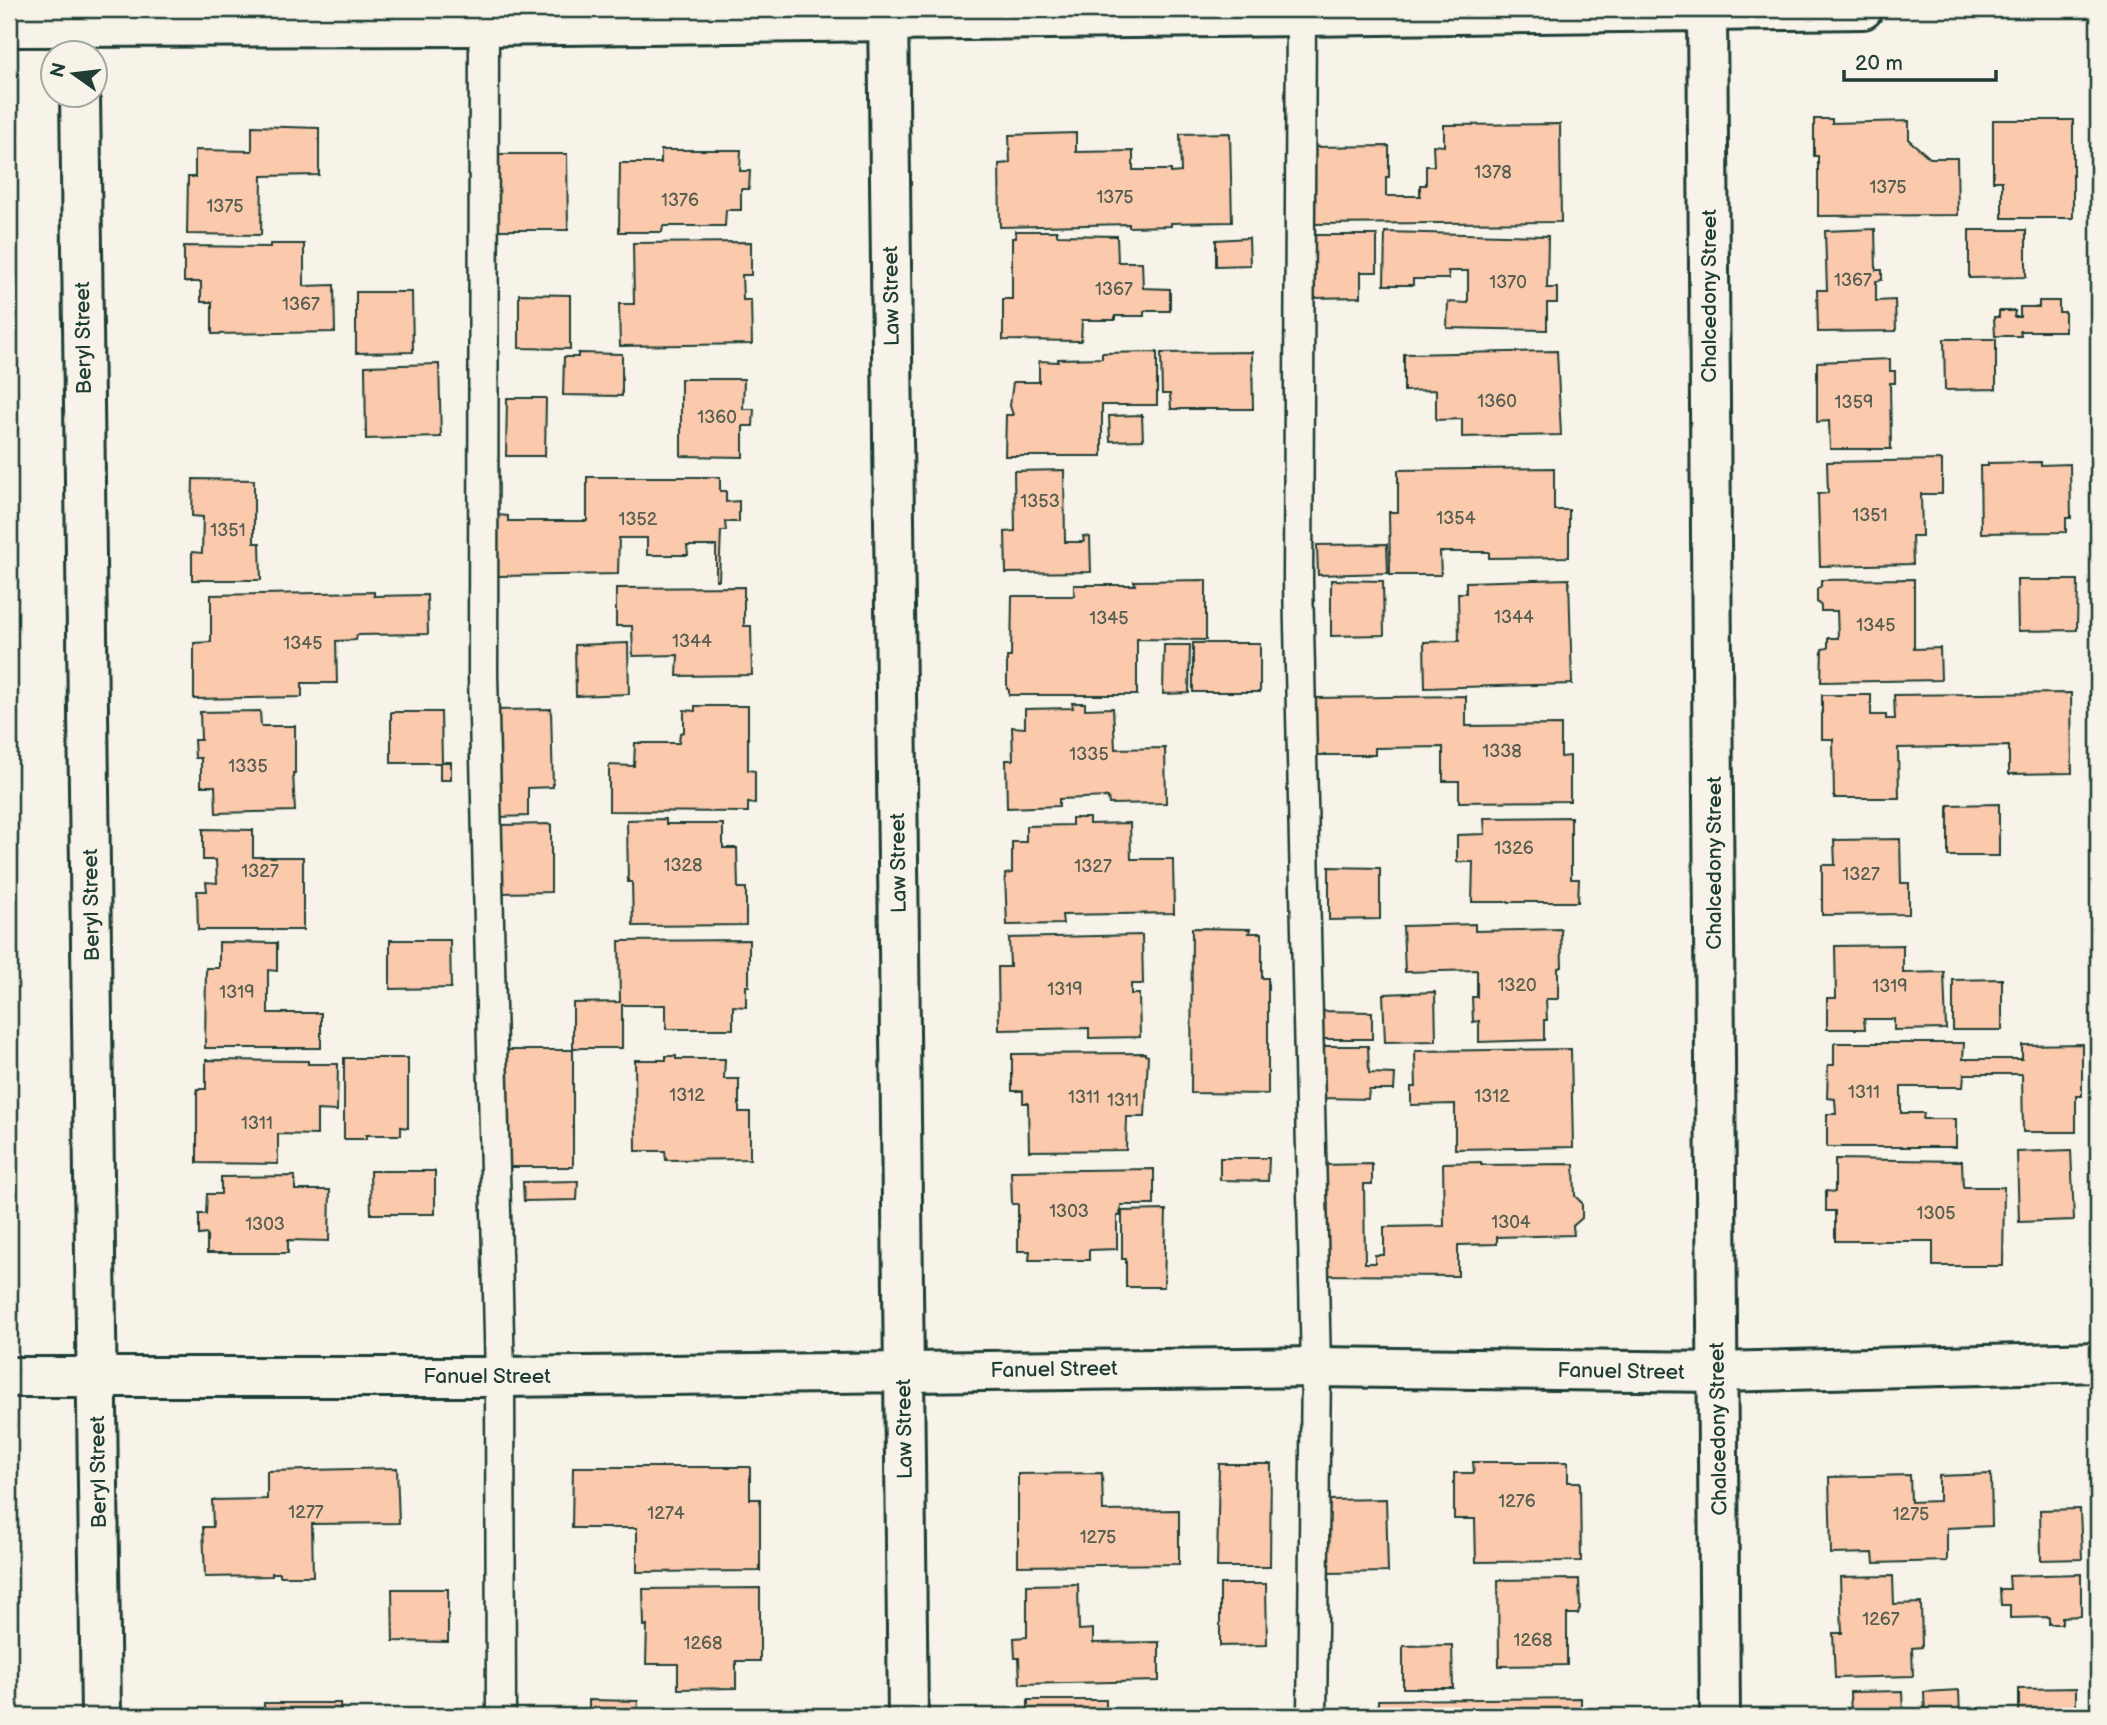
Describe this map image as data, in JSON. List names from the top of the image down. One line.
{"streets":{"street":["Law Street","Chalcedony Street","Beryl Street","Fanuel Street"]},"crossings":[["Law Street","Fanuel Street"],["Chalcedony Street","Fanuel Street"],["Beryl Street","Fanuel Street"]],"house_numbers":["1378","1375","1375","1376","1375","1367","1370","1367","1367","1360","1359","1360","1353","1351","1354","1352","1351","1344","1345","1345","1344","1345","1338","1335","1335","1326","1328","1327","1327","1327","1320","1319","1319","1319","1311","1312","1312","1311","1311","1311","1303","1305","1304","1303","1276","1277","1274","1275","1275","1267","1268","1268"],"scale_bar":"20 m","north":"left"}
